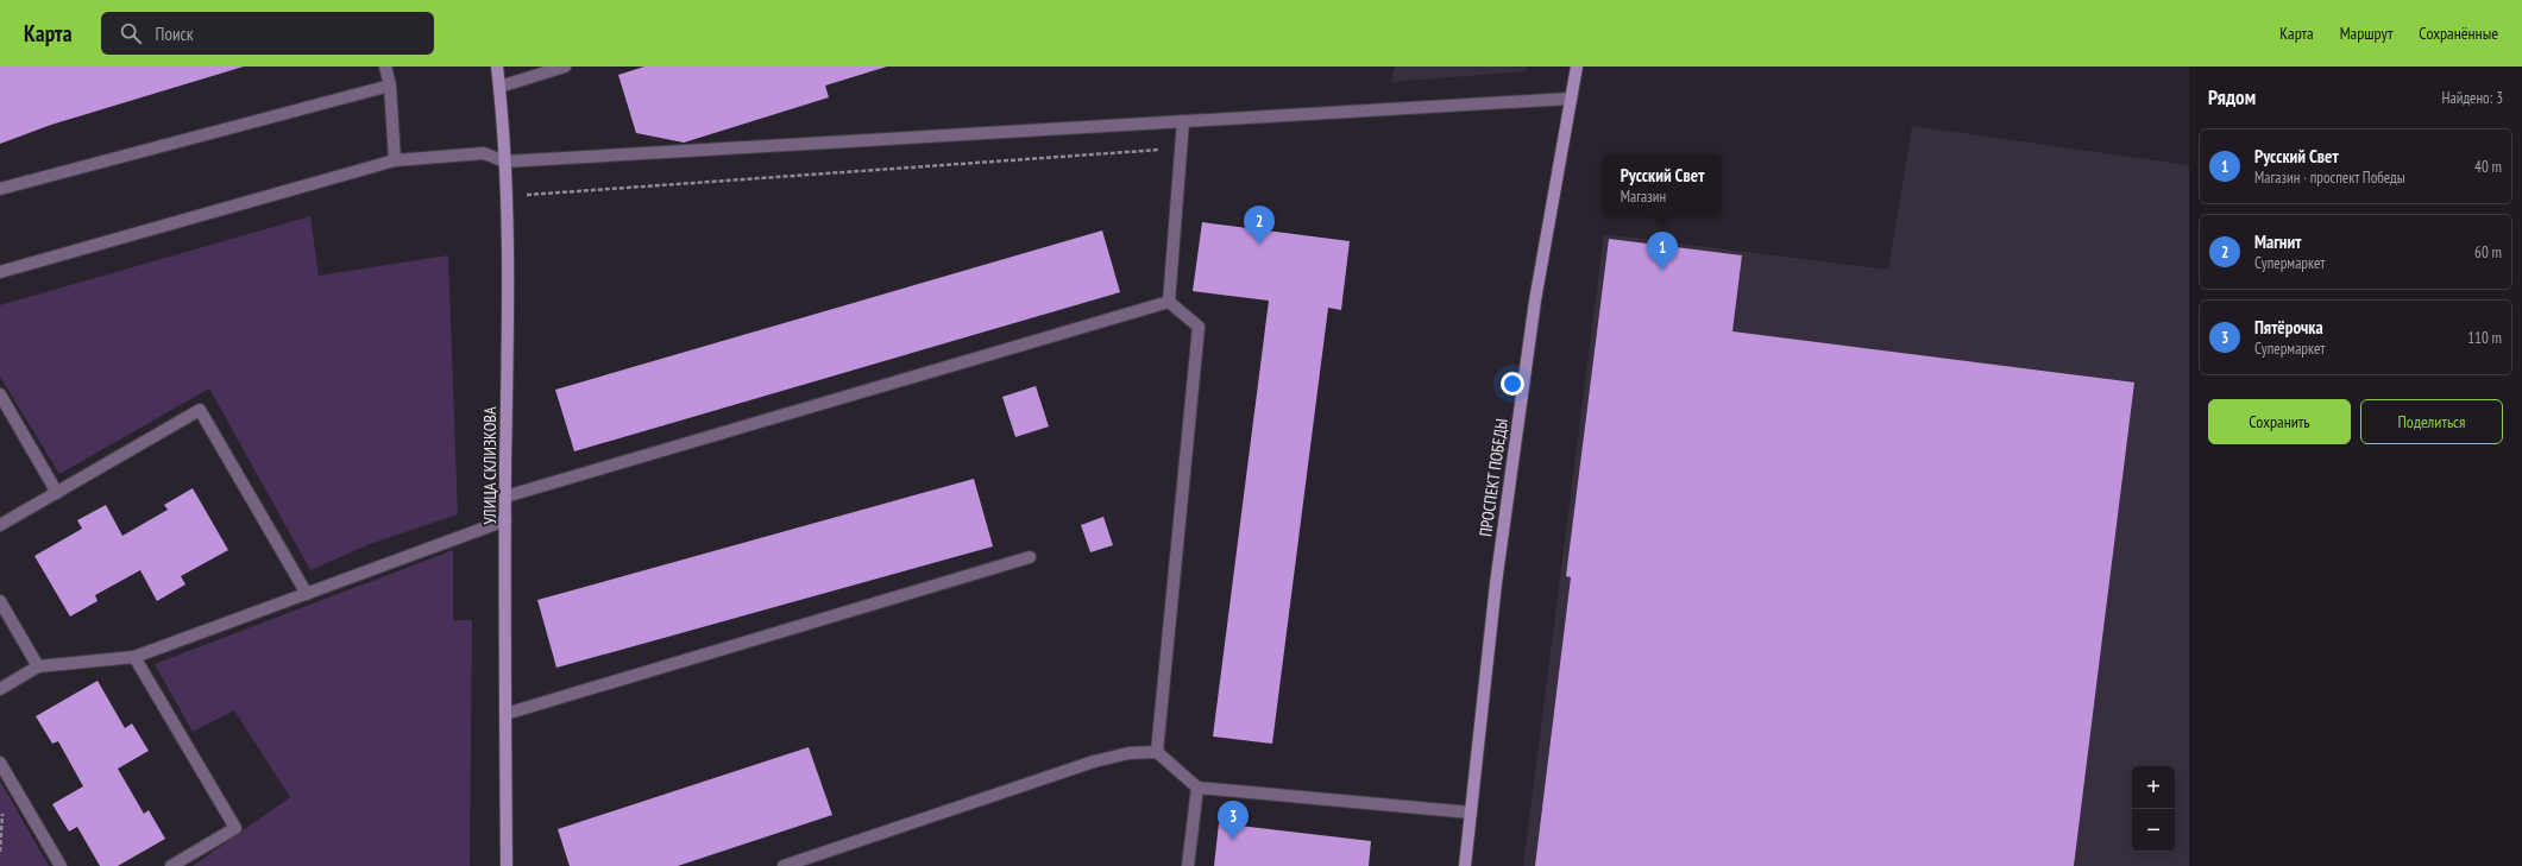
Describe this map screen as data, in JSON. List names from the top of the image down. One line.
{"streets":{"street":["УЛИЦА СКЛИЗКОВА","ПРОСПЕКТ ПОБЕДЫ"]},"page":{"header":"Карта","search":"Поиск","nav":["Карта","Маршрут","Сохранённые"],"heading":["Рядом","Найдено: 3"],"list":[{"mark":"1","name":"Русский Свет","note":"Магазин · проспект Победы","value":"40 m"},{"mark":"2","name":"Магнит","note":"Супермаркет","value":"60 m"},{"mark":"3","name":"Пятёрочка","note":"Супермаркет","value":"110 m"}],"popup":["Русский Свет","Магазин"],"pins":["2","1","3"],"buttons":["Сохранить","Поделиться"],"map_buttons":["+","−"]}}
